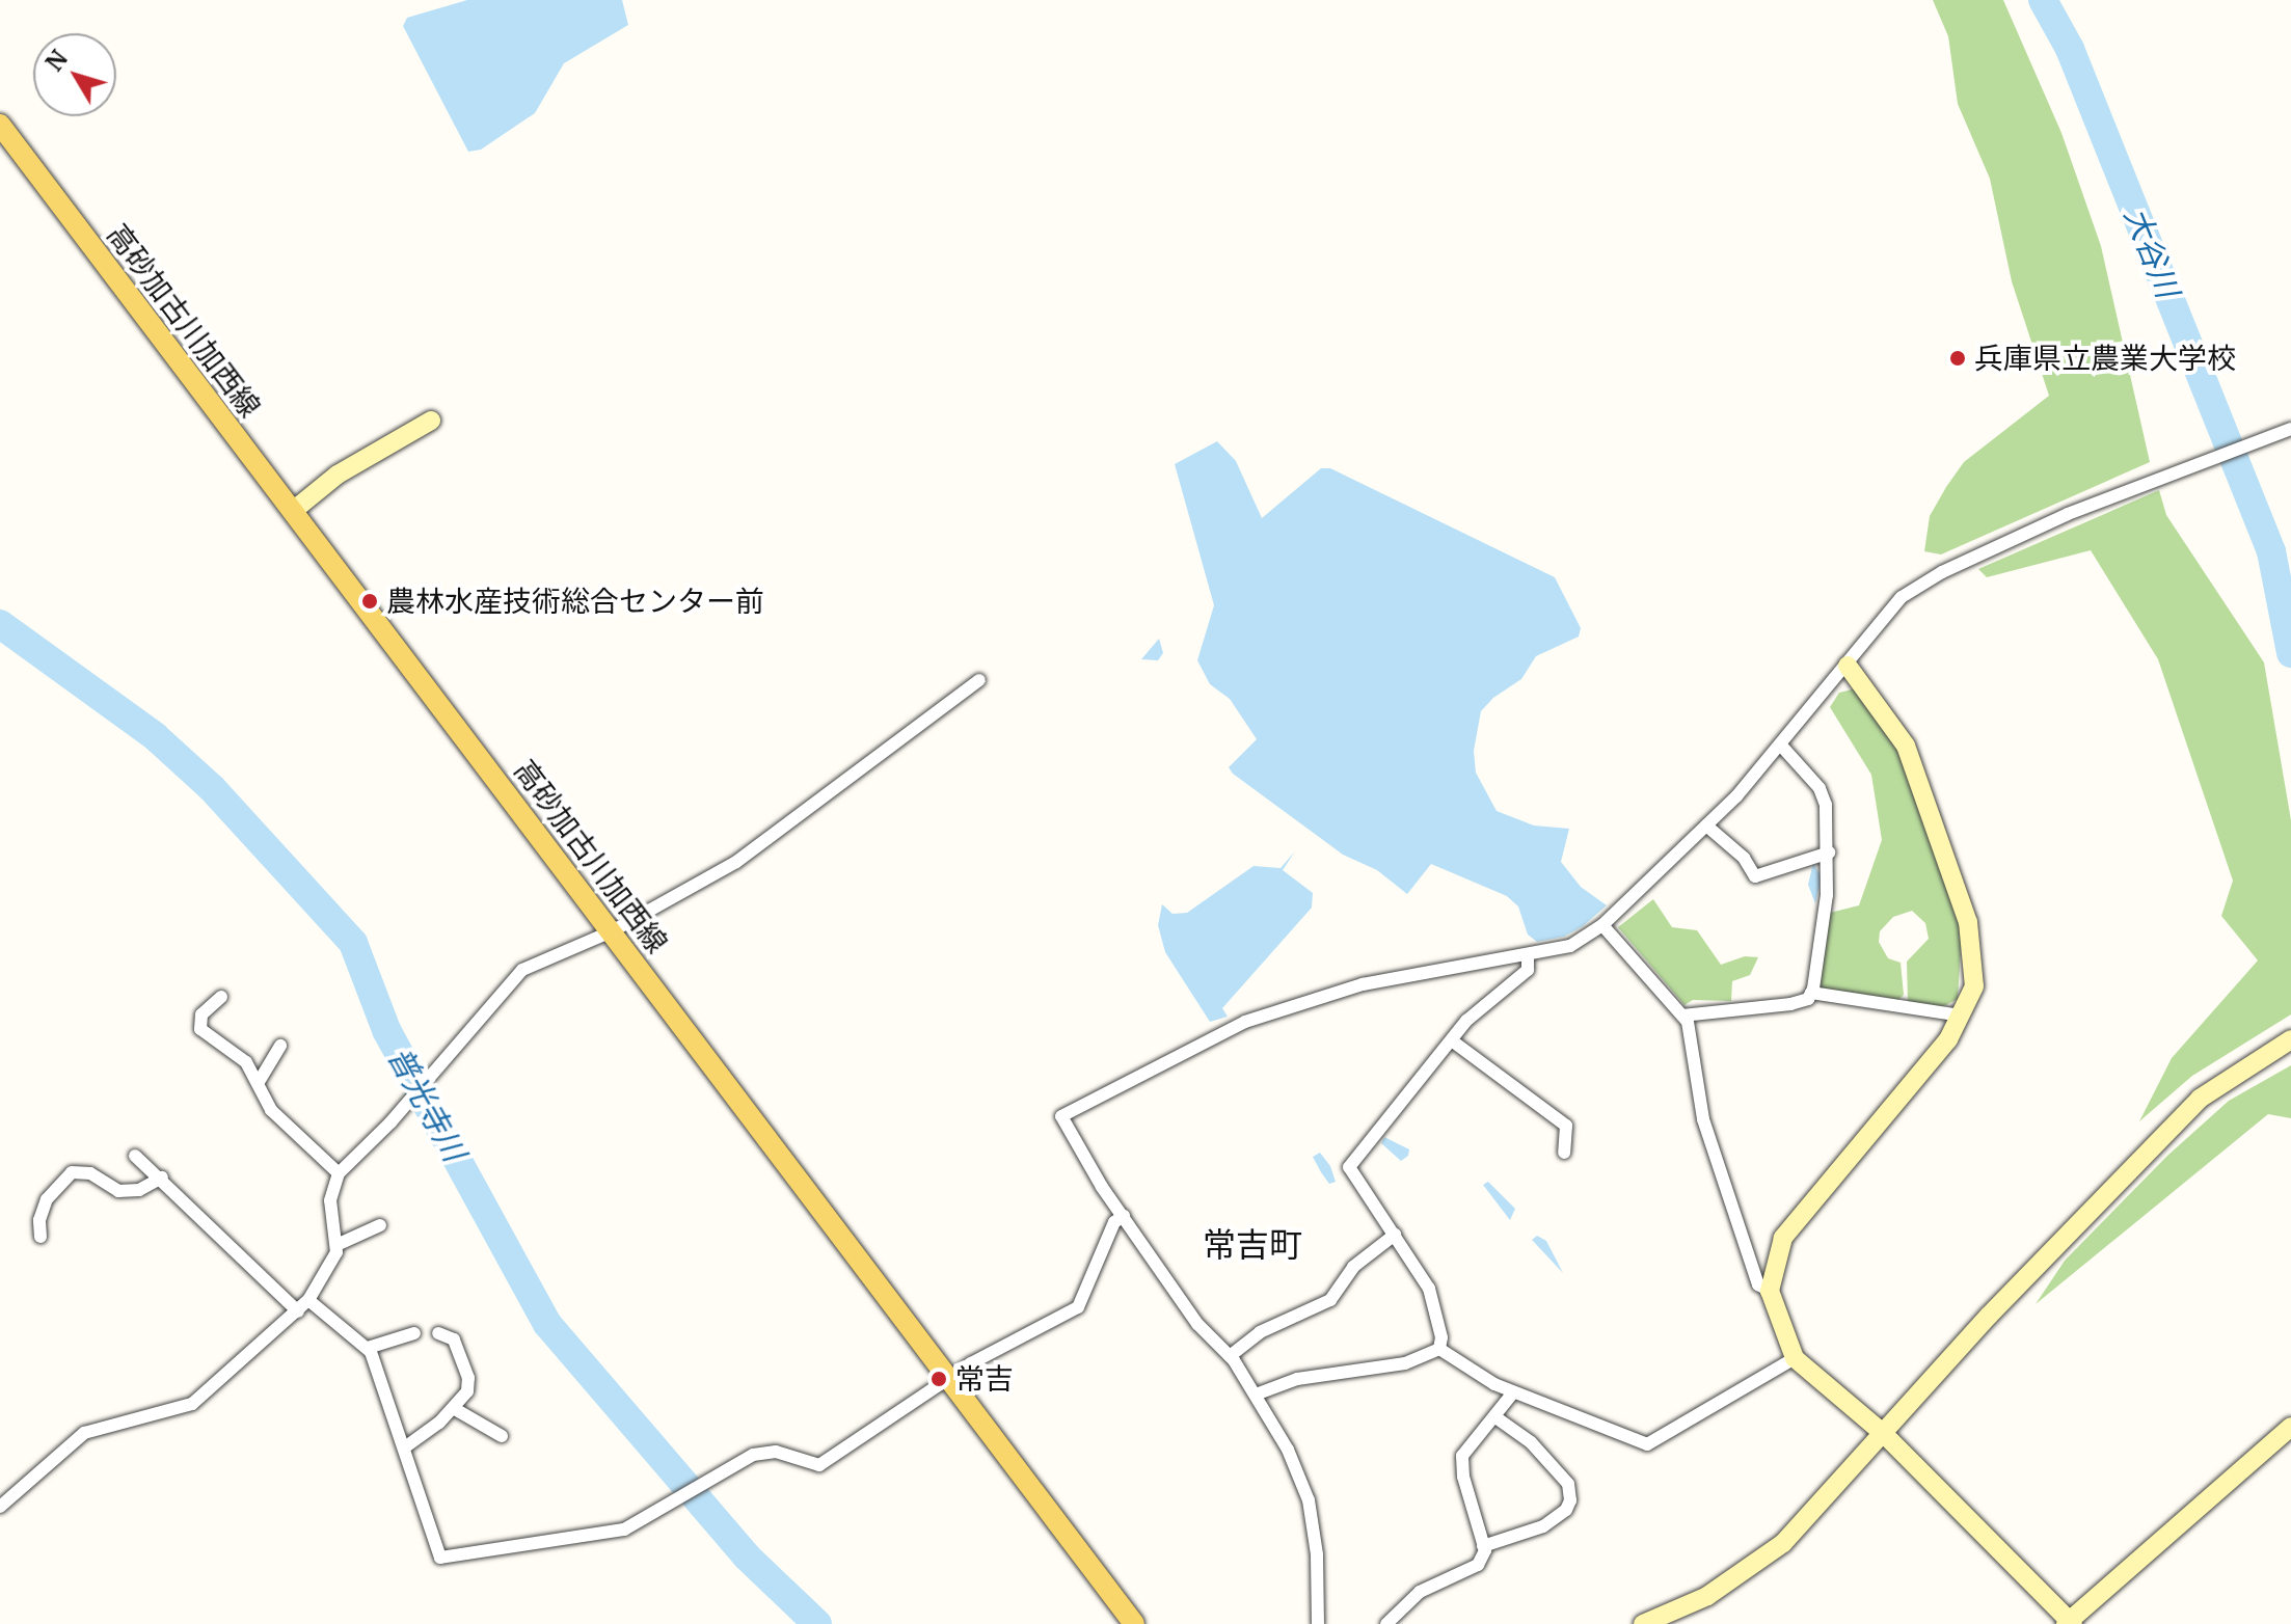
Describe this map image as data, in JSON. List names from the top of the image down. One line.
{"streets":{"main road":["高砂加古川加西線"]},"districts":["常吉町"],"water":["大谷川","普光寺川"],"places":["兵庫県立農業大学校","農林水産技術総合センター前","常吉"],"north":"top left"}
